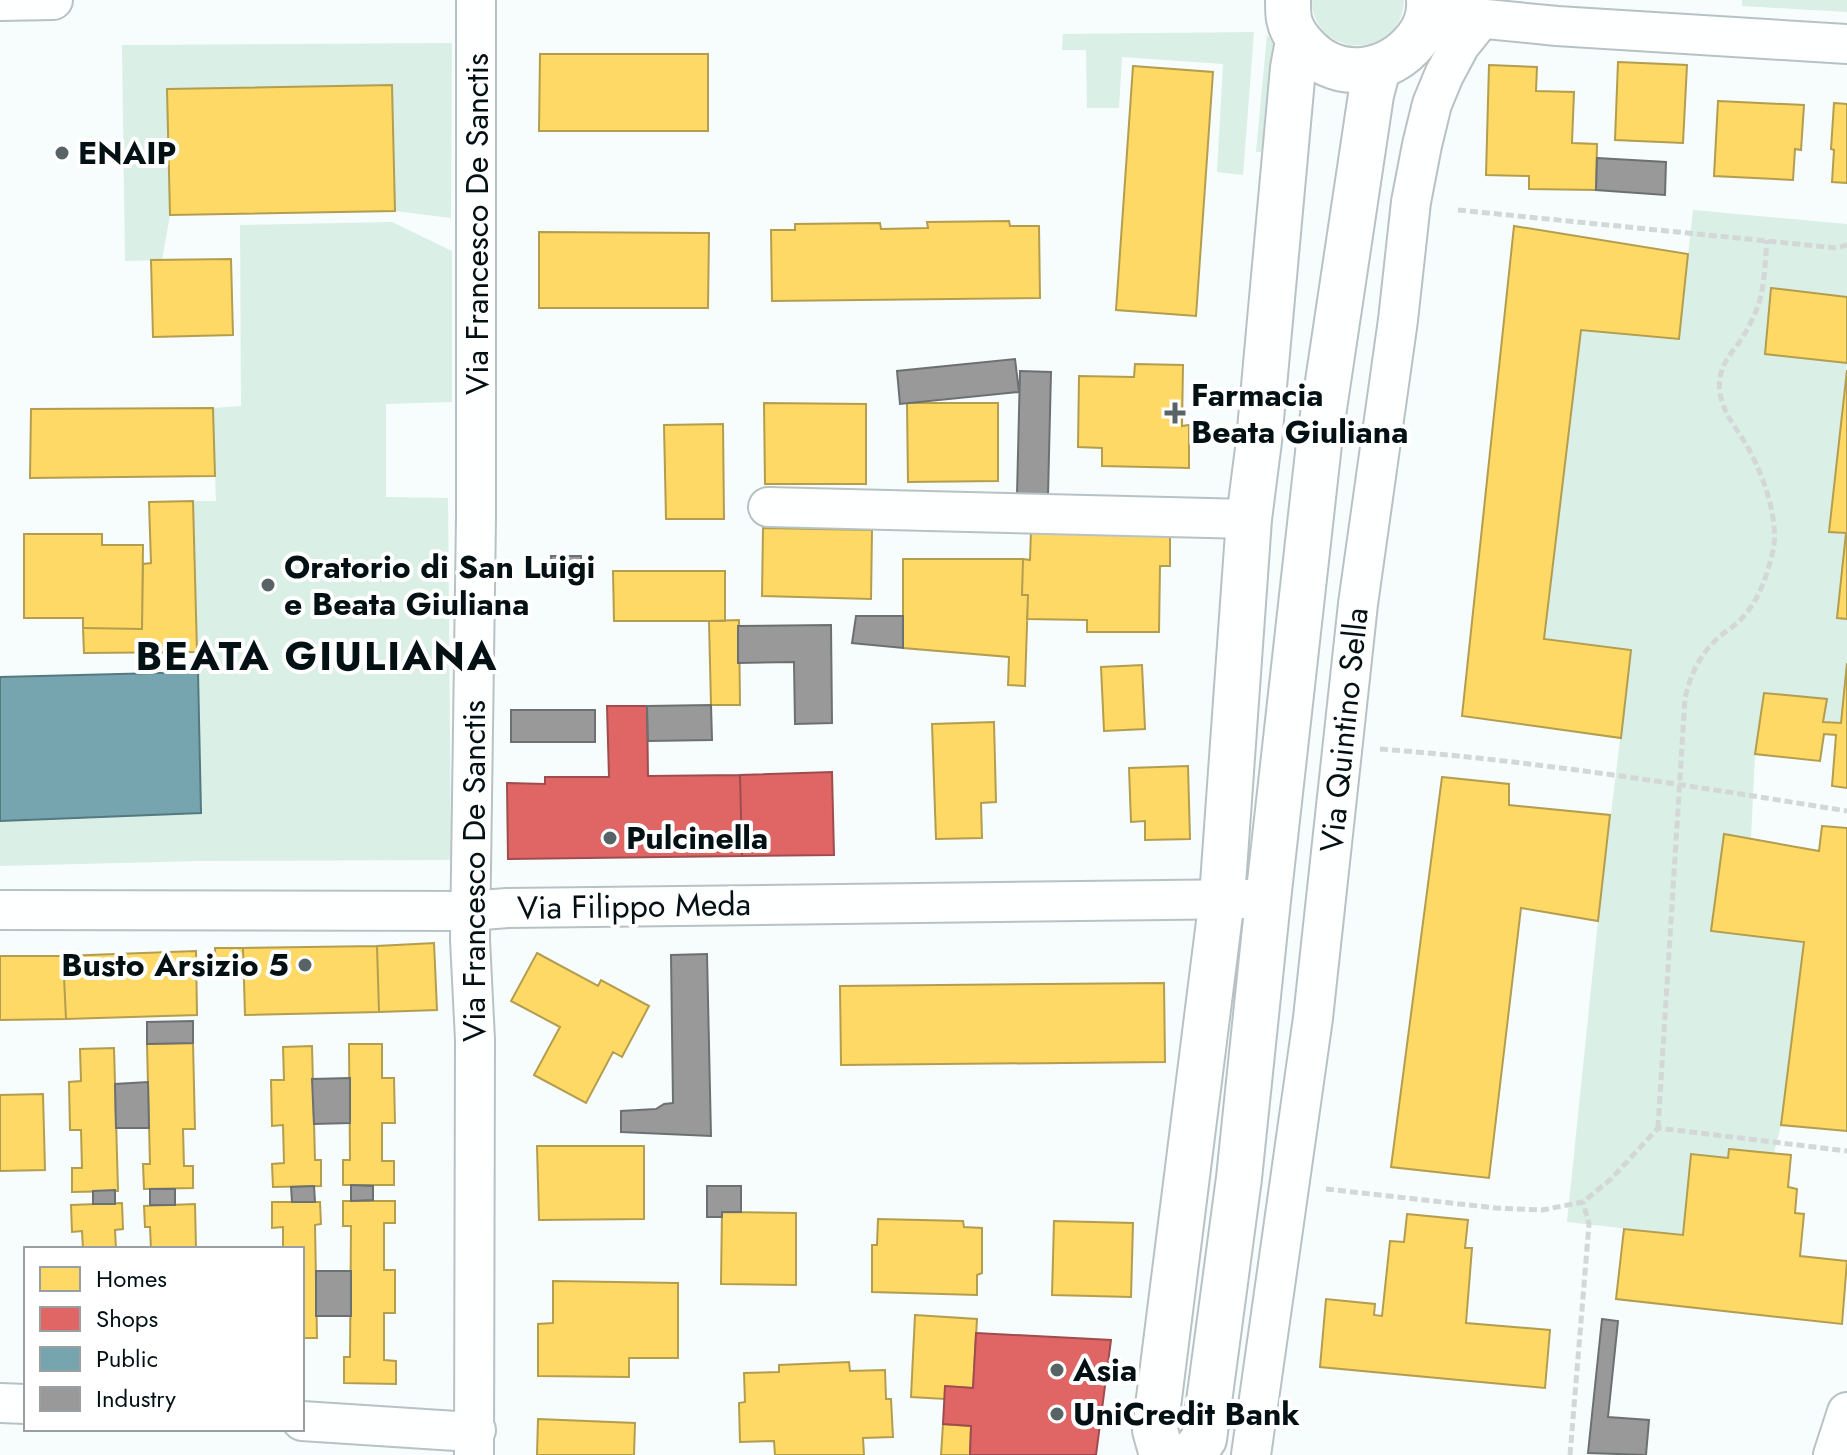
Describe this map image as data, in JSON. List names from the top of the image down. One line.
{"streets":{"street":["Via Francesco De Sanctis","Via Quintino Sella","Via Filippo Meda"]},"crossings":[["Via Francesco De Sanctis","Via Filippo Meda"],["Via Quintino Sella","Via Filippo Meda"]],"districts":["BEATA GIULIANA"],"places":{"other":["ENAIP","Oratorio di San Luigi e Beata Giuliana","Pulcinella","Busto Arsizio 5","Asia","UniCredit Bank"],"health":["Farmacia Beata Giuliana"]},"legend":["Homes","Shops","Public","Industry"]}
